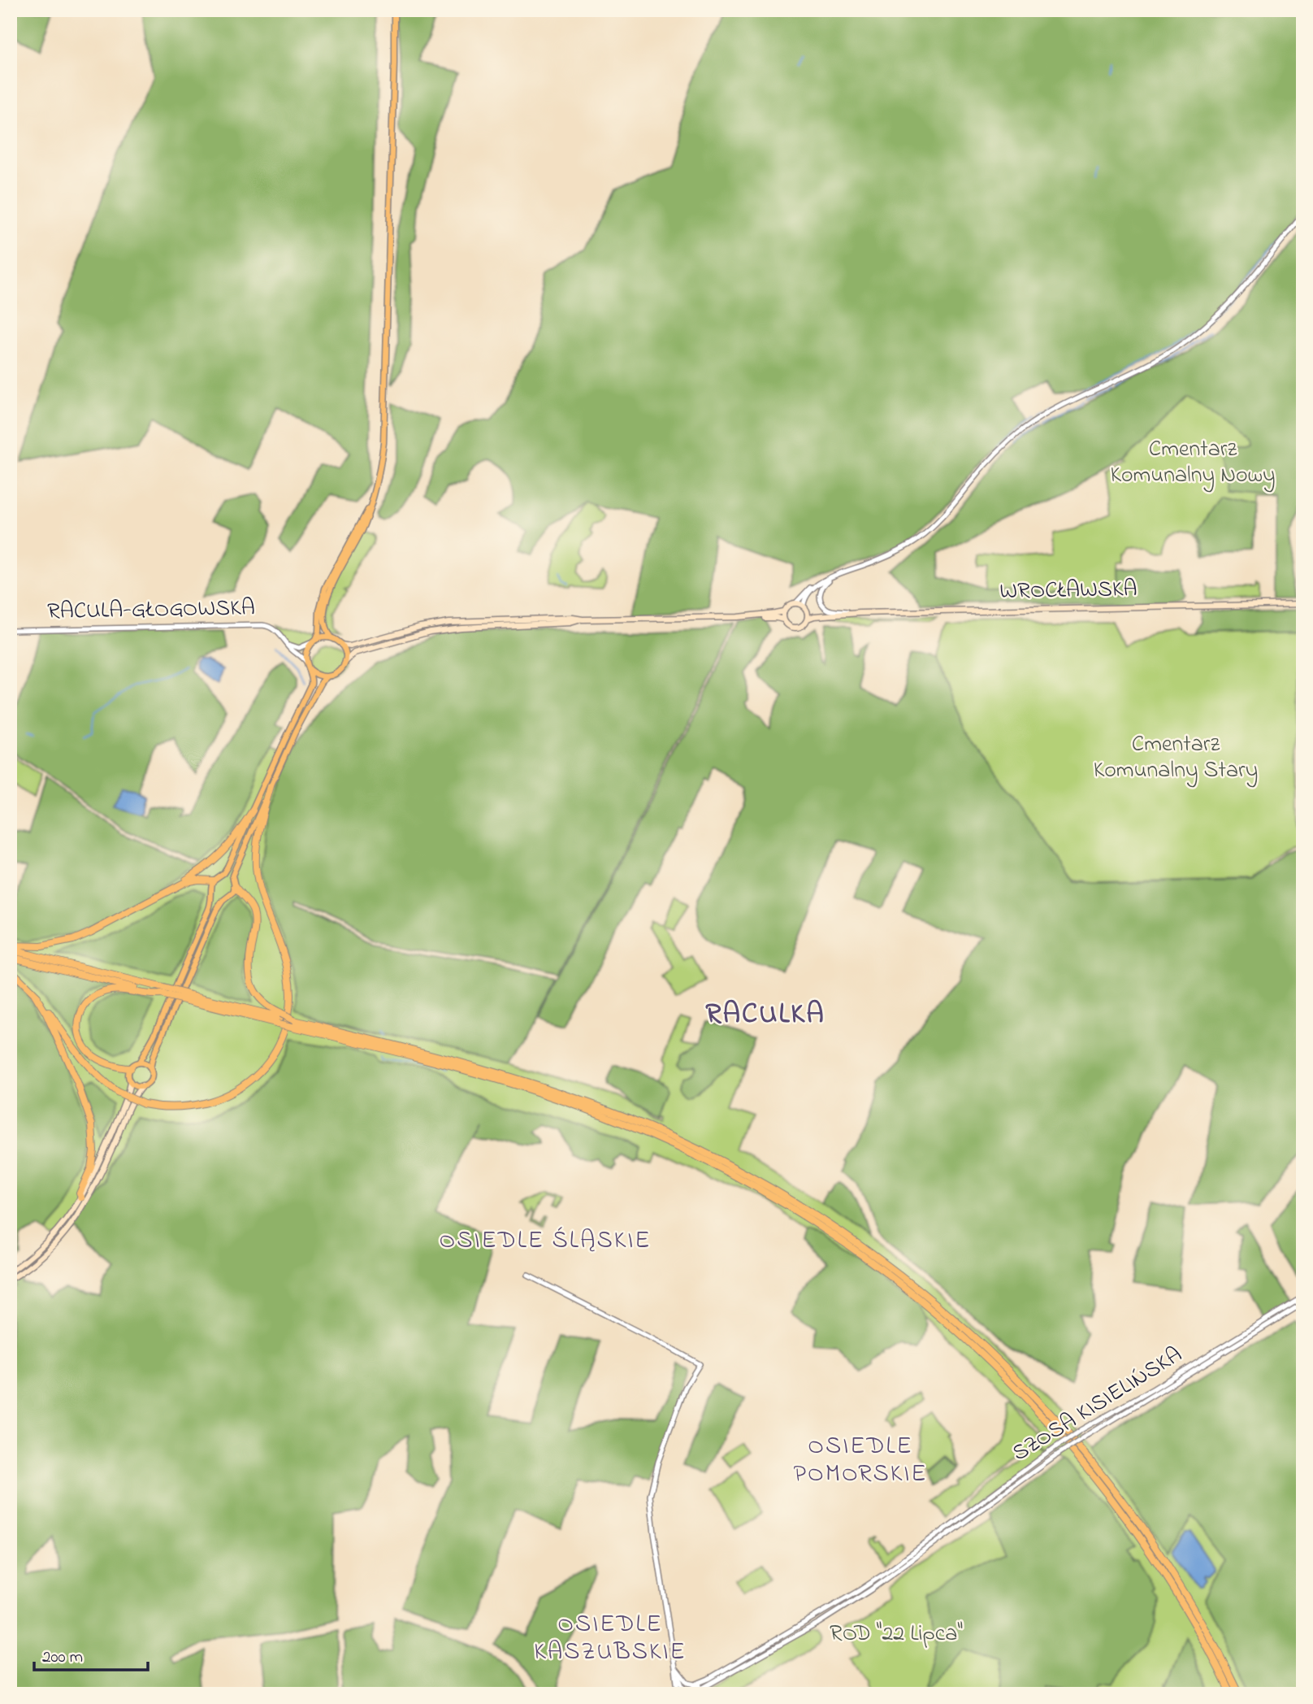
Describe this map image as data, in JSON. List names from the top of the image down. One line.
{"streets":{"main road":["WROCŁAWSKA"],"street":["RACULA-GŁOGOWSKA","SZOSA KISIELIŃSKA"]},"districts":["RACULKA","OSIEDLE ŚLĄSKIE","OSIEDLE POMORSKIE","OSIEDLE KASZUBSKIE"],"parks":["Cmentarz Komunalny Nowy","Cmentarz Komunalny Stary","ROD \"22 Lipca\""],"scale_bar":"200 m"}
